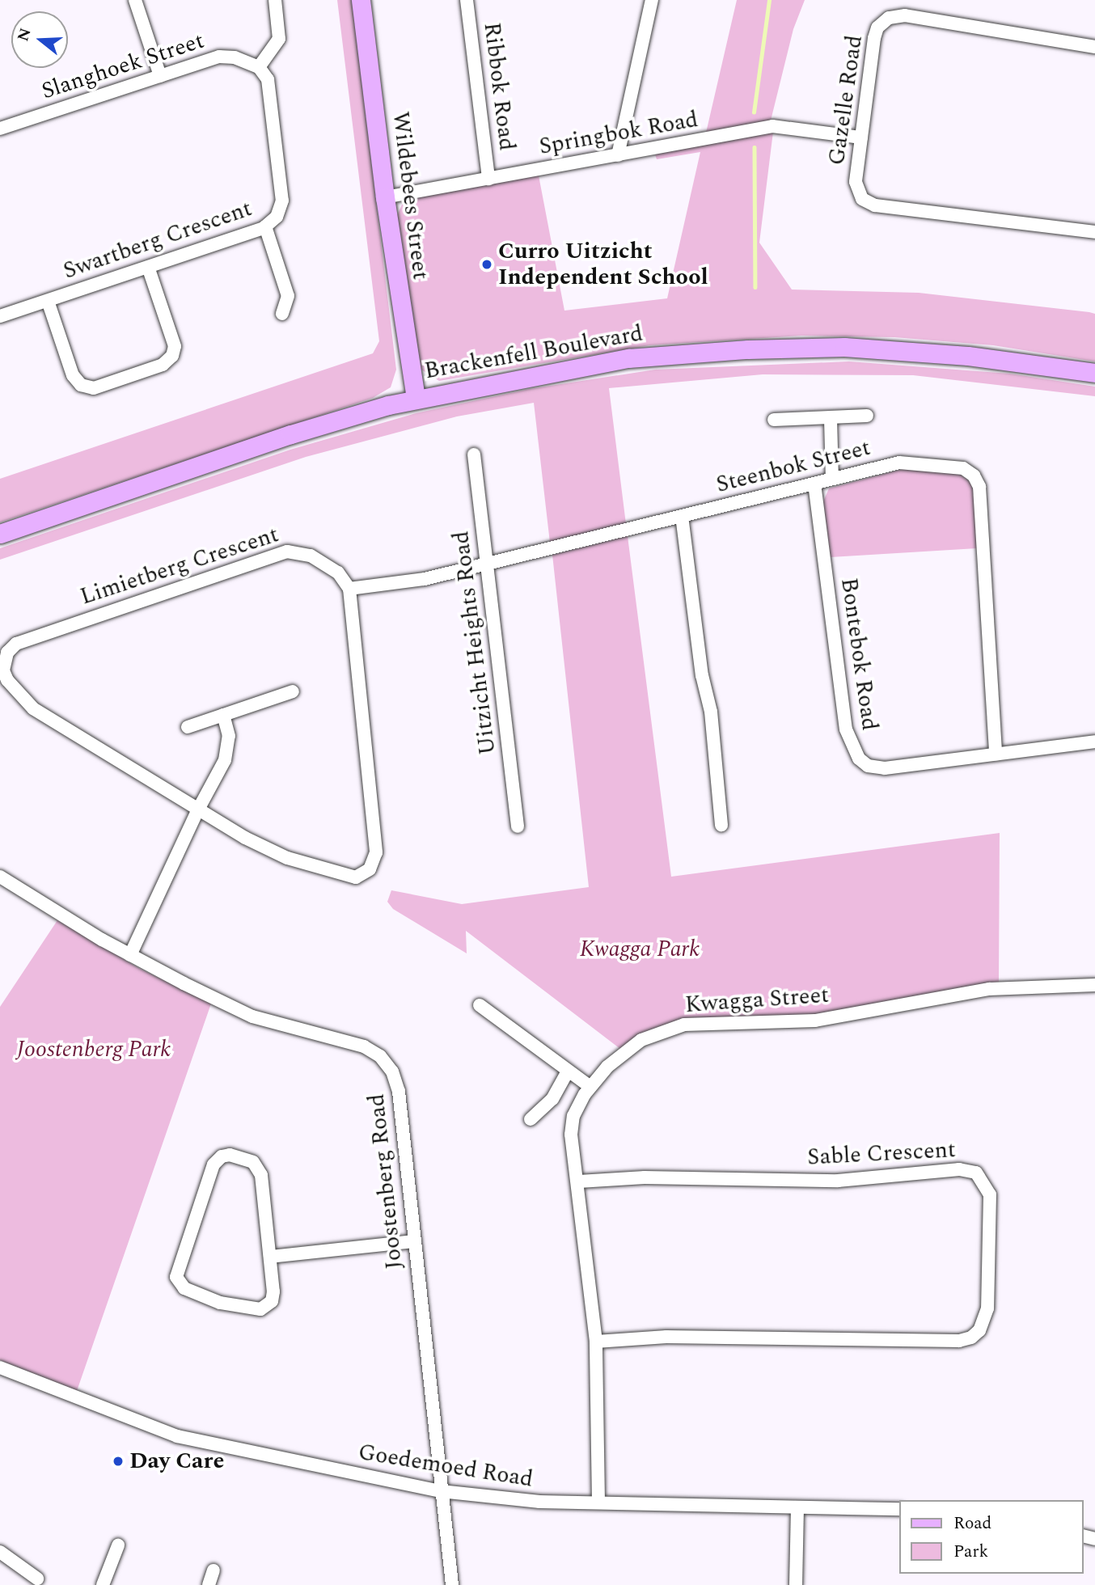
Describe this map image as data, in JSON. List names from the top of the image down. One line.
{"streets":{"street":["Slanghoek Street","Ribbok Road","Gazelle Road","Springbok Road","Wildebees Street","Swartberg Crescent","Brackenfell Boulevard","Steenbok Street","Limietberg Crescent","Uitzicht Heights Road","Bontebok Road","Kwagga Street","Sable Crescent","Joostenberg Road","Goedemoed Road"]},"crossings":[["Slanghoek Street","Swartberg Crescent"],["Ribbok Road","Springbok Road"],["Gazelle Road","Springbok Road"],["Springbok Road","Wildebees Street"],["Wildebees Street","Brackenfell Boulevard"],["Steenbok Street","Limietberg Crescent"],["Steenbok Street","Uitzicht Heights Road"],["Steenbok Street","Bontebok Road"],["Kwagga Street","Sable Crescent"],["Kwagga Street","Goedemoed Road"],["Joostenberg Road","Goedemoed Road"]],"parks":["Kwagga Park","Joostenberg Park"],"places":["Curro Uitzicht Independent School","Day Care"],"legend":["Road","Park"],"north":"left"}
